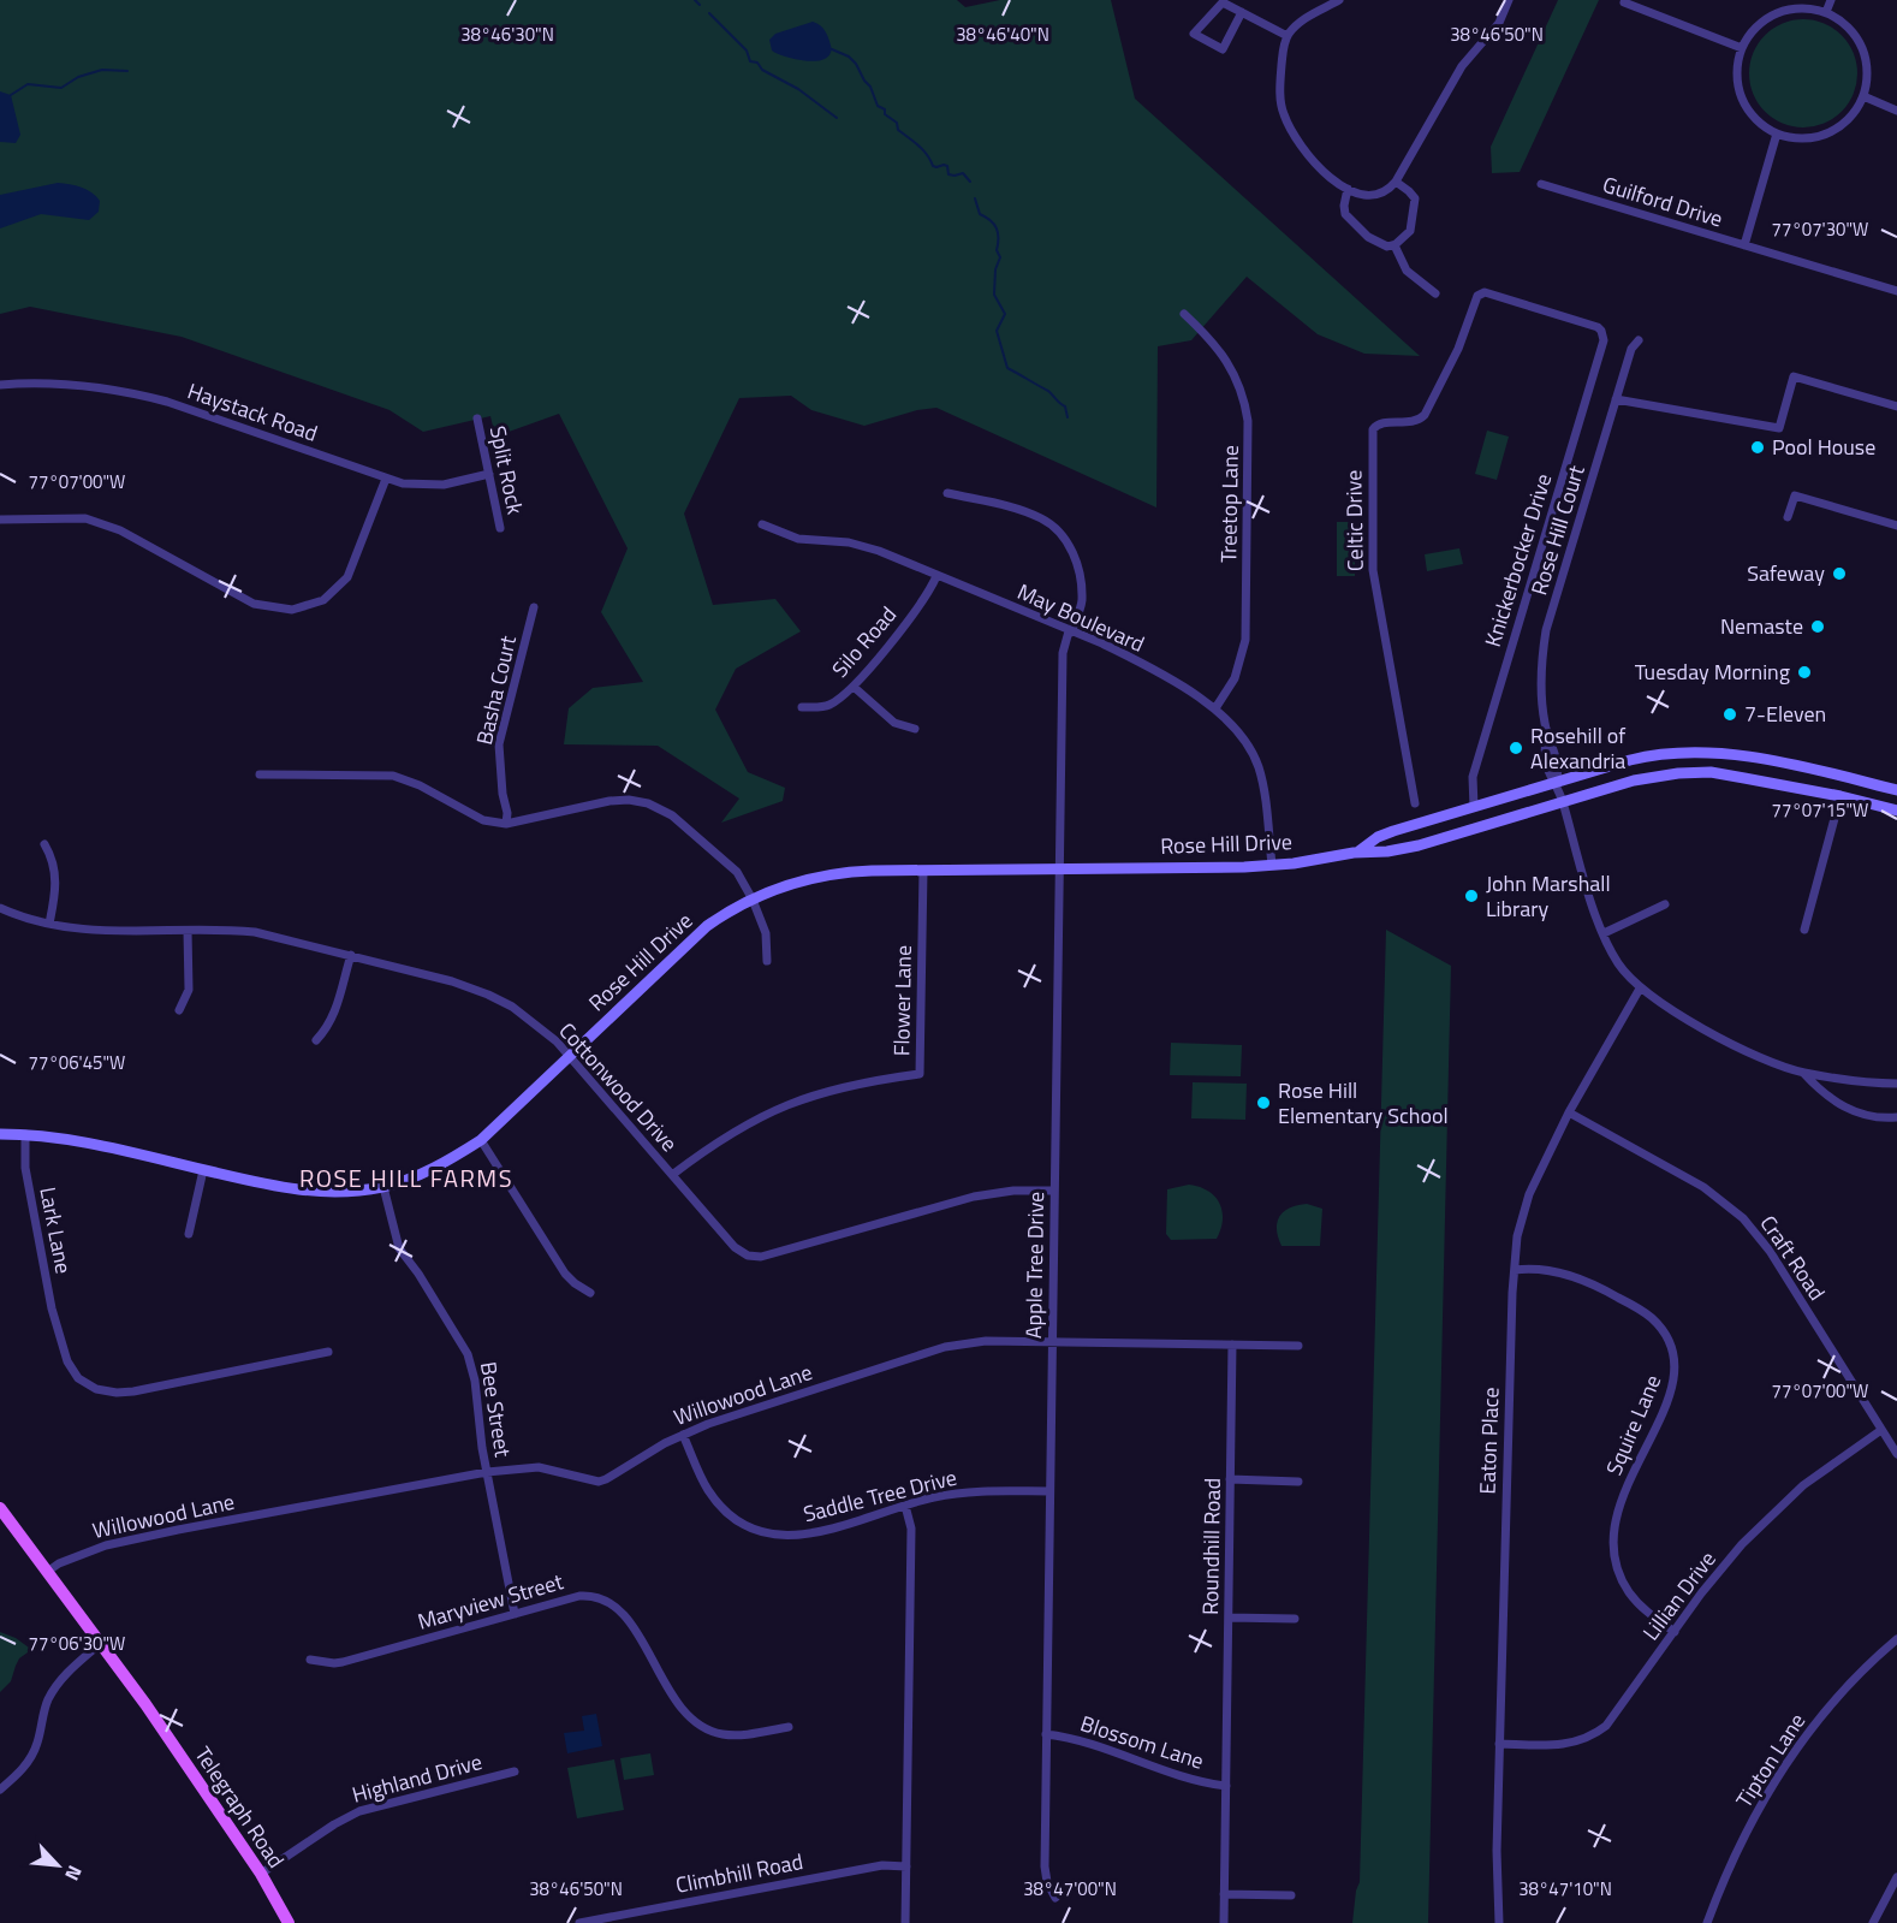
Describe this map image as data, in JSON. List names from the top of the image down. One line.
{"streets":{"main road":["Telegraph Road"],"street":["Guilford Drive","Haystack Road","Split Rock","Treetop Lane","Celtic Drive","Rose Hill Court","Knickerbocker Drive","May Boulevard","Silo Road","Basha Court","Rose Hill Drive","Flower Lane","Cottonwood Drive","Lark Lane","Craft Road","Apple Tree Drive","Willowood Lane","Bee Street","Squire Lane","Eaton Place","Saddle Tree Drive","Roundhill Road","Lillian Drive","Maryview Street","Blossom Lane","Tipton Lane","Highland Drive","Climbhill Road"]},"crossings":[["Haystack Road","Split Rock"],["Treetop Lane","May Boulevard"],["Celtic Drive","Knickerbocker Drive"],["Rose Hill Court","Rose Hill Drive"],["Rose Hill Court","Eaton Place"],["Knickerbocker Drive","Rose Hill Drive"],["May Boulevard","Silo Road"],["May Boulevard","Rose Hill Drive"],["May Boulevard","Apple Tree Drive"],["Rose Hill Drive","Flower Lane"],["Rose Hill Drive","Cottonwood Drive"],["Rose Hill Drive","Lark Lane"],["Rose Hill Drive","Apple Tree Drive"],["Rose Hill Drive","Bee Street"],["Flower Lane","Cottonwood Drive"],["Craft Road","Eaton Place"],["Craft Road","Lillian Drive"],["Apple Tree Drive","Willowood Lane"],["Apple Tree Drive","Saddle Tree Drive"],["Apple Tree Drive","Blossom Lane"],["Willowood Lane","Bee Street"],["Willowood Lane","Saddle Tree Drive"],["Willowood Lane","Roundhill Road"],["Willowood Lane","Telegraph Road"],["Bee Street","Maryview Street"],["Squire Lane","Eaton Place"],["Squire Lane","Lillian Drive"],["Eaton Place","Lillian Drive"],["Roundhill Road","Blossom Lane"],["Highland Drive","Telegraph Road"]],"districts":["ROSE HILL FARMS"],"places":["Pool House","Safeway","Nemaste","Tuesday Morning","7-Eleven","Rosehill of Alexandria","John Marshall Library","Rose Hill Elementary School"],"north":"bottom right","coordinates":["38°46'30\"N","38°46'40\"N","38°46'50\"N","77°07'30\"W","77°07'00\"W","77°07'15\"W","77°06'45\"W","77°06'30\"W","38°47'00\"N","38°47'10\"N"]}
